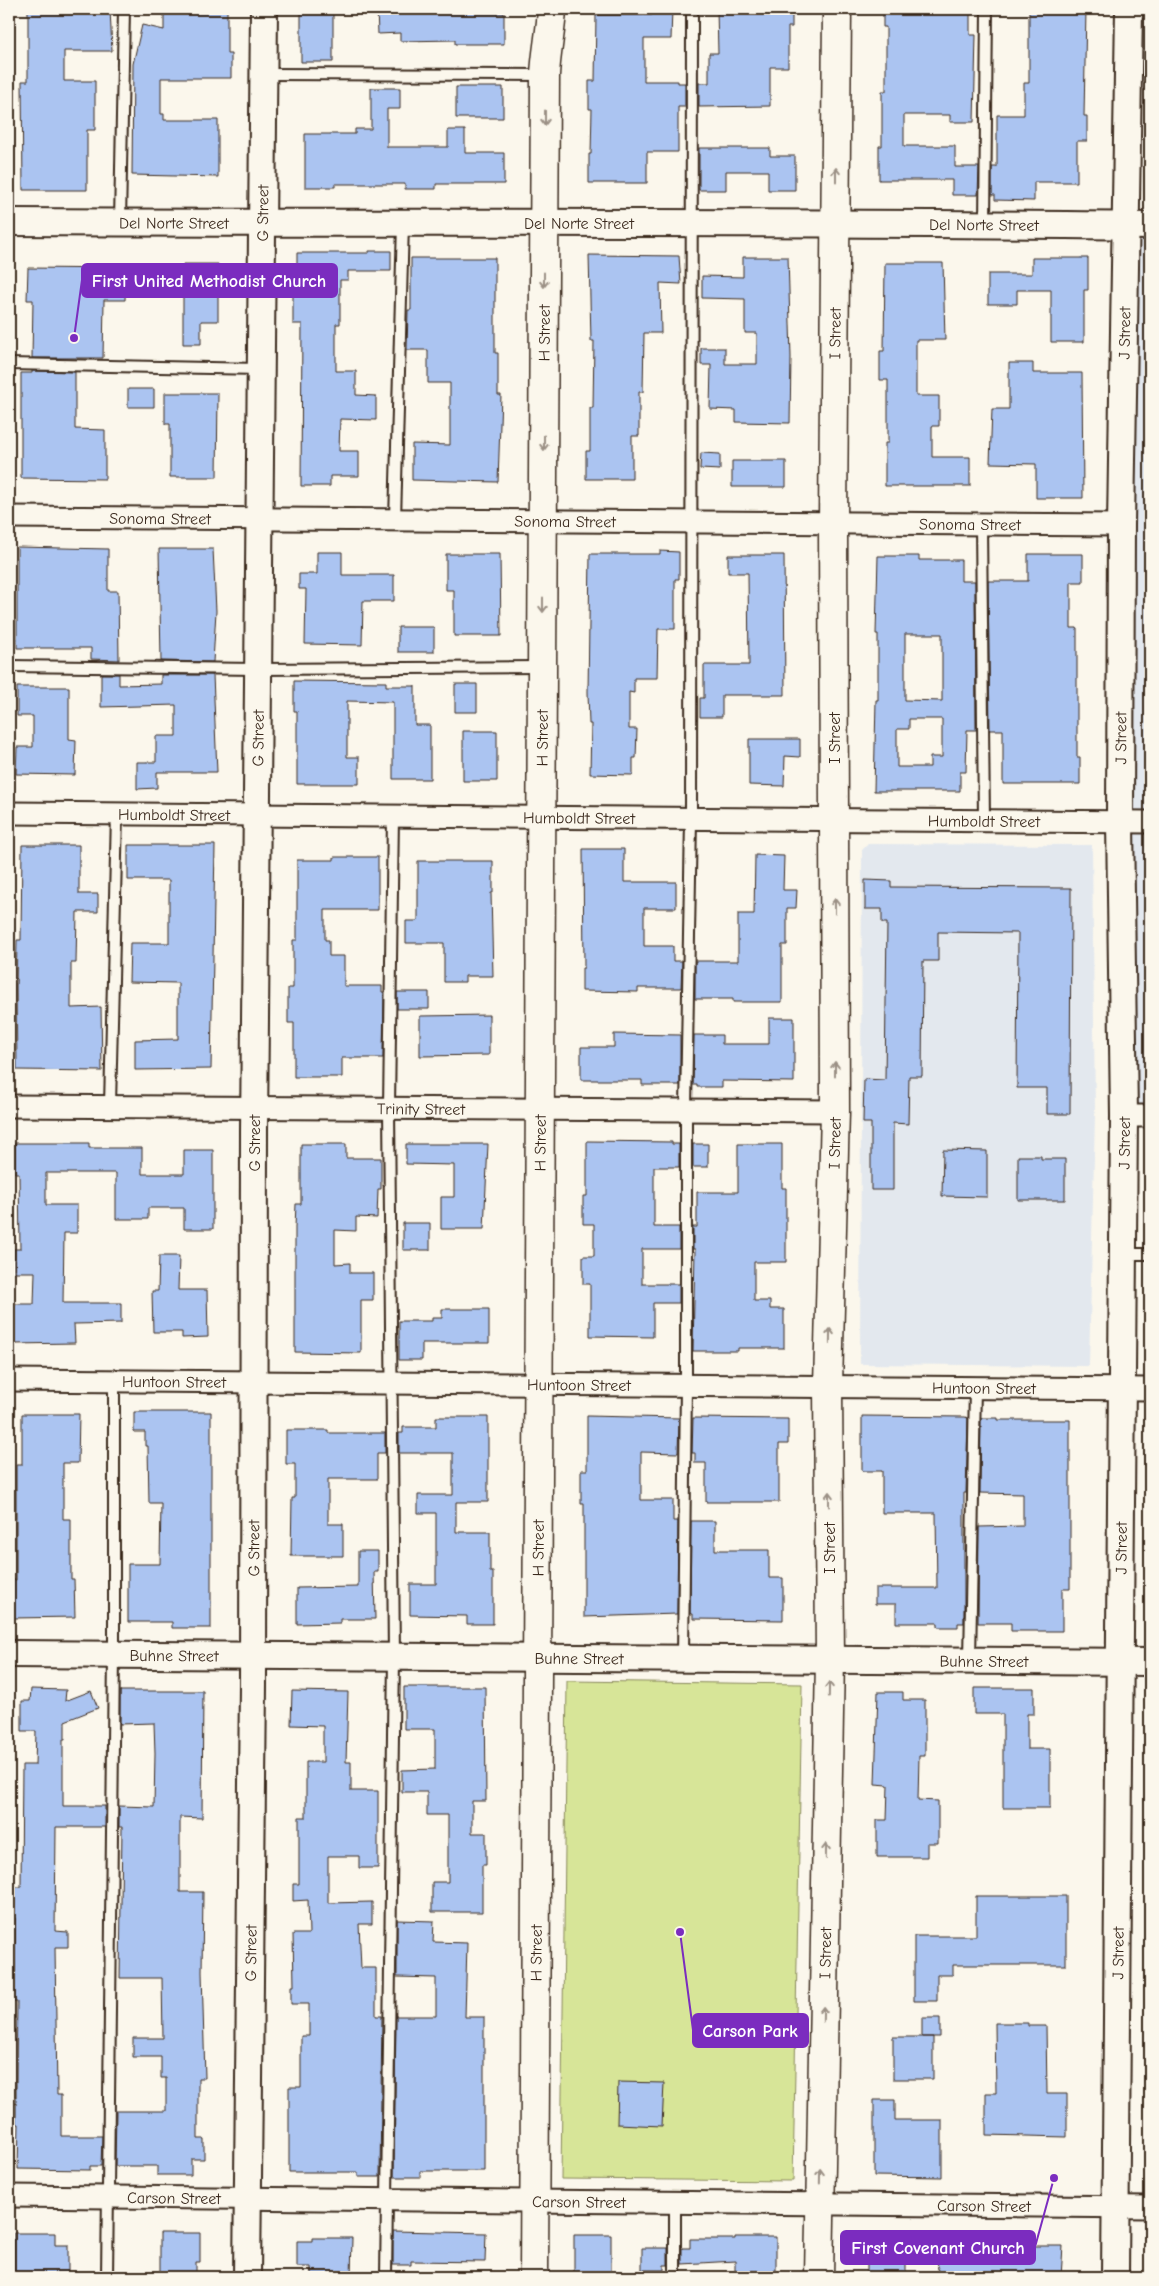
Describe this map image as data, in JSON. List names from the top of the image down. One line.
{"streets":{"main road":["H Street","I Street"],"street":["G Street","Del Norte Street","J Street","Sonoma Street","Humboldt Street","Trinity Street","Huntoon Street","Buhne Street","Carson Street"]},"crossings":[["G Street","Del Norte Street"],["G Street","Sonoma Street"],["G Street","Humboldt Street"],["G Street","Trinity Street"],["G Street","Huntoon Street"],["G Street","Buhne Street"],["G Street","Carson Street"],["Del Norte Street","H Street"],["Del Norte Street","I Street"],["Del Norte Street","J Street"],["H Street","Sonoma Street"],["H Street","Humboldt Street"],["H Street","Trinity Street"],["H Street","Huntoon Street"],["H Street","Buhne Street"],["H Street","Carson Street"],["I Street","Sonoma Street"],["I Street","Humboldt Street"],["I Street","Trinity Street"],["I Street","Huntoon Street"],["I Street","Buhne Street"],["I Street","Carson Street"],["J Street","Sonoma Street"],["J Street","Humboldt Street"],["J Street","Huntoon Street"],["J Street","Buhne Street"],["J Street","Carson Street"]],"one_way":["I Street"],"places":["First United Methodist Church","Carson Park","First Covenant Church"]}
